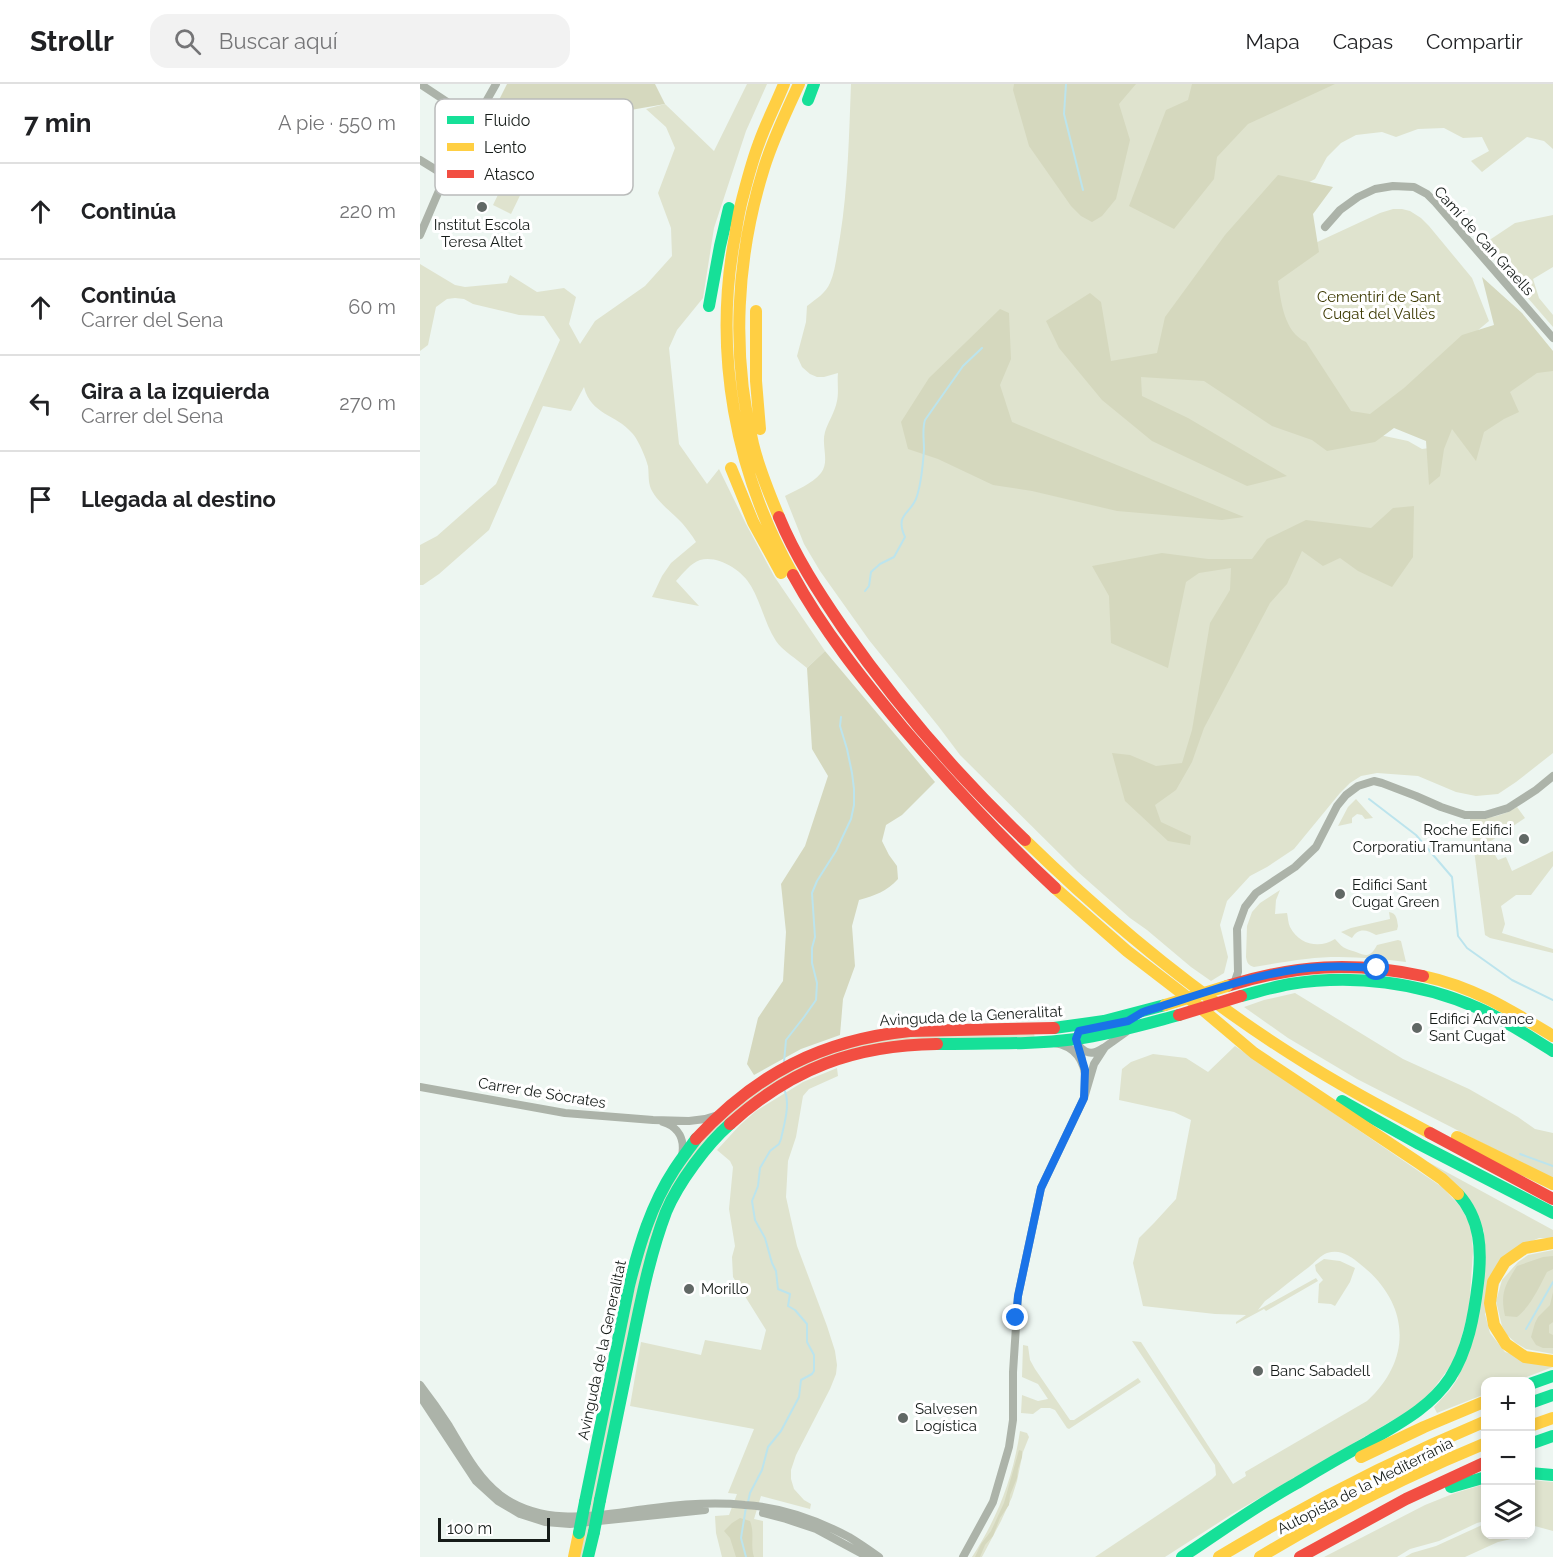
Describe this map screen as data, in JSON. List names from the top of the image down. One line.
{"streets":{"main road":["Avinguda de la Generalitat","Autopista de la Mediterrània"],"street":["Camí de Can Graells","Carrer de Sòcrates"]},"crossings":[["Avinguda de la Generalitat","Carrer de Sòcrates"]],"parks":["Cementiri de Sant Cugat del Vallès"],"places":["Institut Escola Teresa Altet","Roche Edifici Corporatiu Tramuntana","Edifici Sant Cugat Green","Edifici Advance Sant Cugat","Morillo","Banc Sabadell","Salvesen Logística"],"legend":["Fluido","Lento","Atasco"],"scale_bar":"100 m","page":{"header":"Strollr","search":"Buscar aquí","nav":["Mapa","Capas","Compartir"],"heading":["7 min","A pie · 550 m"],"list":[["Continúa","220 m"],["Continúa","Carrer del Sena","60 m"],["Gira a la izquierda","Carrer del Sena","270 m"],"Llegada al destino"],"map_buttons":["+","−"],"scale":"100 m"}}
